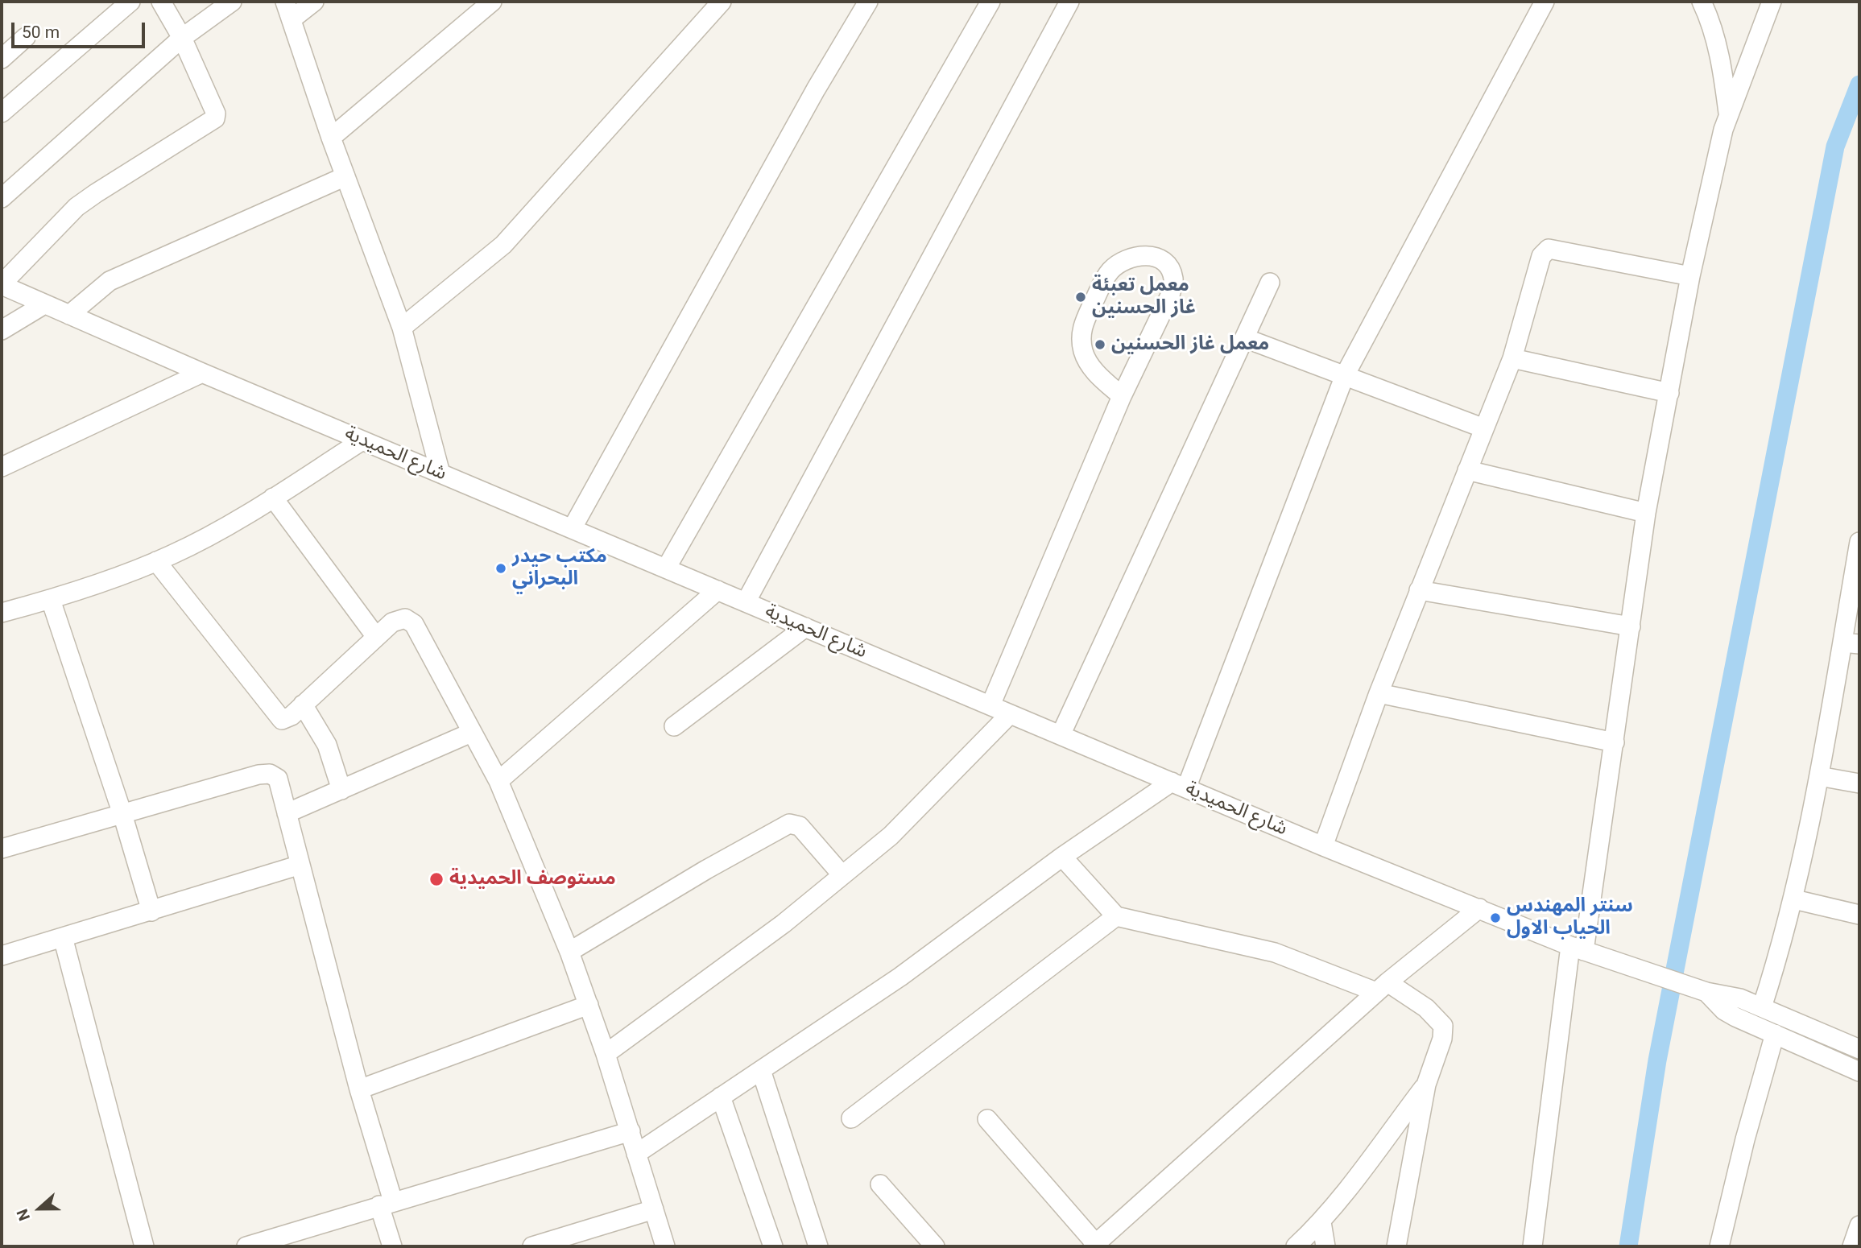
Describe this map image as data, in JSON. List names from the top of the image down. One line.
{"streets":{"street":["شارع الحميدية"]},"places":["معمل تعبئة غاز الحسنين","معمل غاز الحسنين","مكتب حيدر البحراني","مستوصف الحميدية","سنتر المهندس الحياب الاول"],"scale_bar":"50 m","north":"left"}
